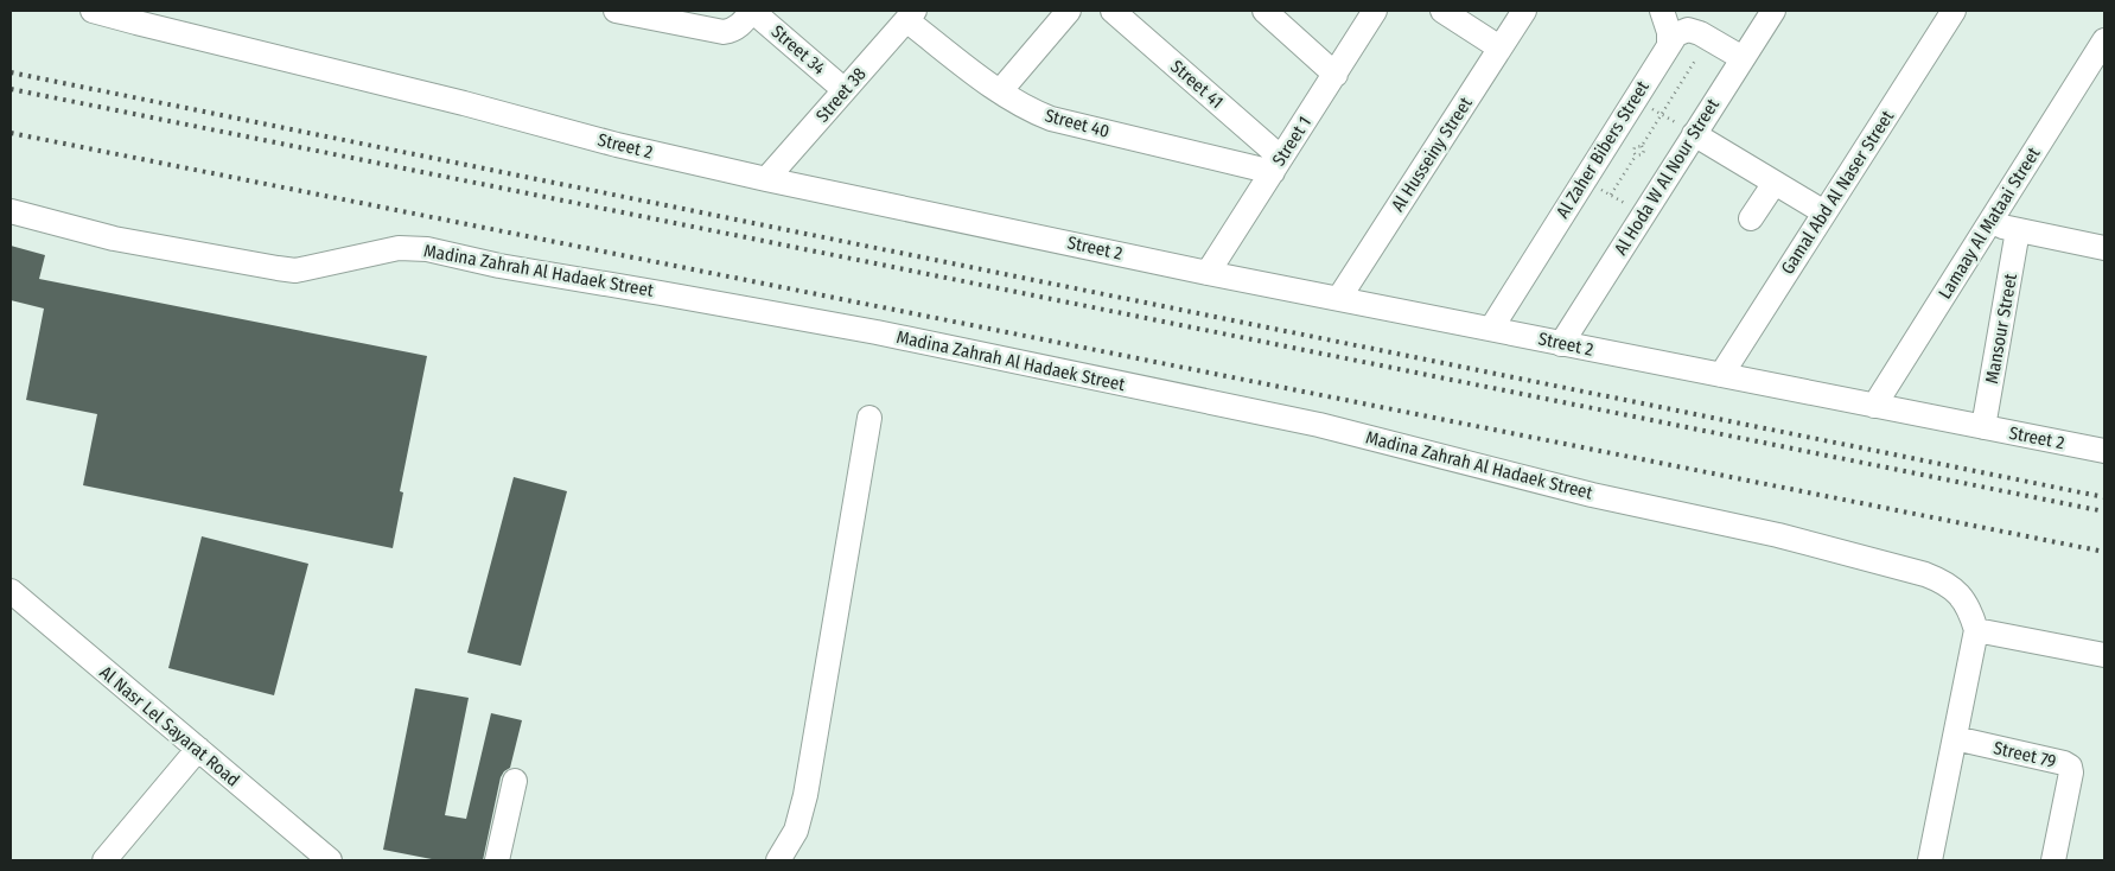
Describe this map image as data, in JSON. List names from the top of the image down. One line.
{"streets":{"street":["Street 34","Street 41","Street 38","Street 40","Street 1","Street 2","Al Zaher Bibers Street","Al Husseiny Street","Al Hoda W Al Nour Street","Gamal Abd Al Naser Street","Lamaay Al Mataai Street","Madina Zahrah Al Hadaek Street","Mansour Street","Al Nasr Lel Sayarat Road","Street 79"]},"crossings":[["Street 34","Street 38"],["Street 41","Street 40"],["Street 41","Street 1"],["Street 38","Street 40"],["Street 38","Street 2"],["Street 40","Street 1"],["Street 1","Street 2"],["Street 2","Al Zaher Bibers Street"],["Street 2","Al Husseiny Street"],["Street 2","Al Hoda W Al Nour Street"],["Street 2","Gamal Abd Al Naser Street"],["Street 2","Lamaay Al Mataai Street"],["Street 2","Mansour Street"],["Al Zaher Bibers Street","Al Hoda W Al Nour Street"]]}
